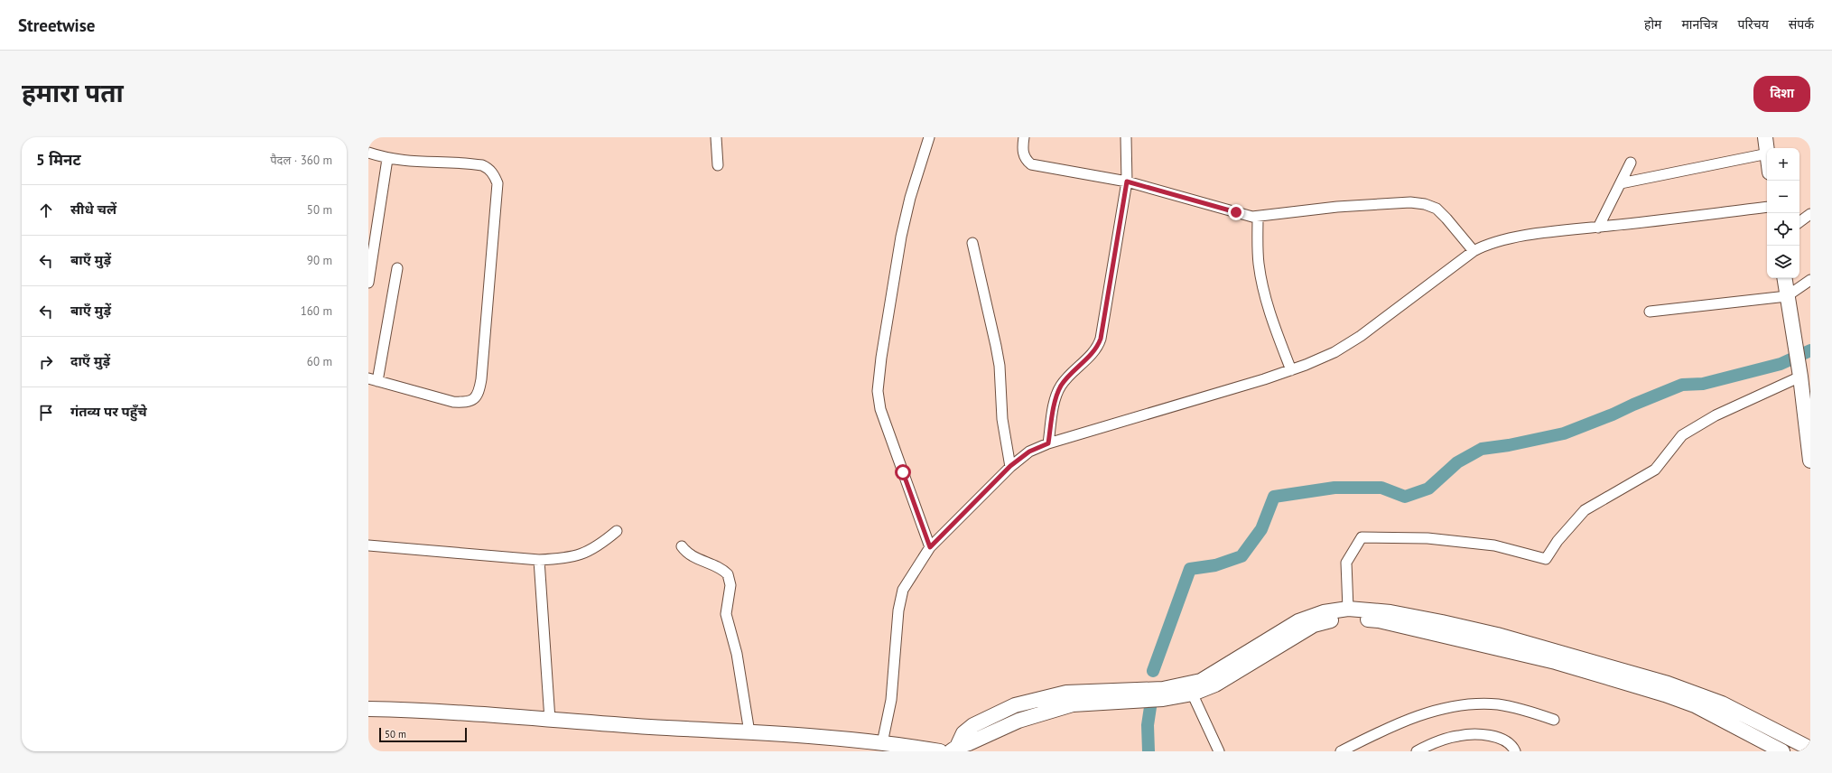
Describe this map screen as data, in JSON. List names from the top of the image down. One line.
{"scale_bar":"50 m","page":{"header":"Streetwise","nav":["होम","मानचित्र","परिचय","संपर्क"],"title":"हमारा पता","buttons":"दिशा","heading":["5 मिनट","पैदल · 360 m"],"map_buttons":["+","−"],"list":[["सीधे चलें","50 m"],["बाएँ मुड़ें","90 m"],["बाएँ मुड़ें","160 m"],["दाएँ मुड़ें","60 m"],"गंतव्य पर पहुँचे"],"scale":"50 m"}}
